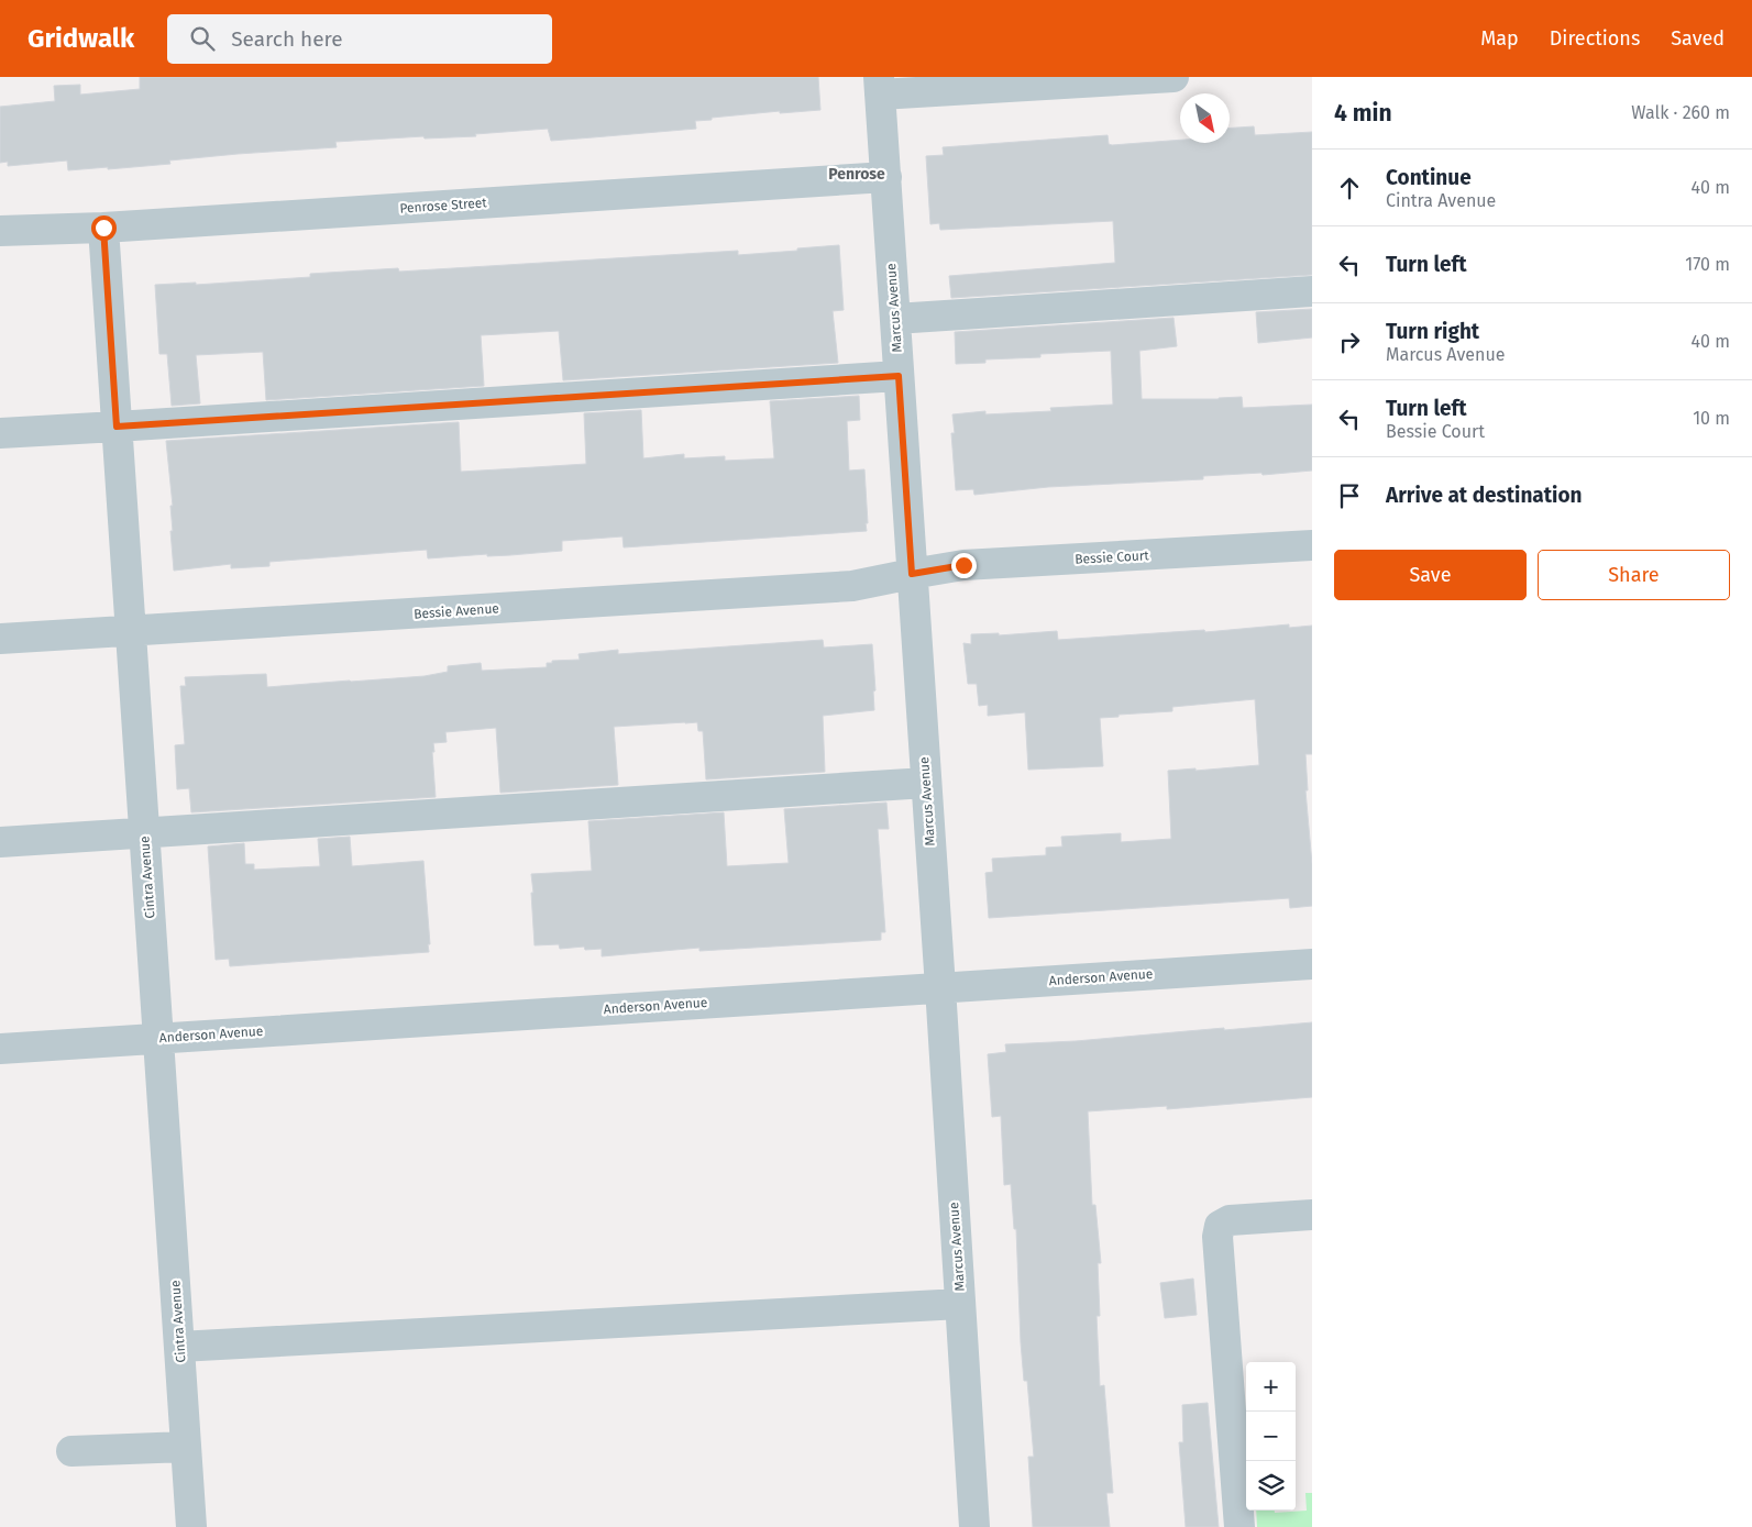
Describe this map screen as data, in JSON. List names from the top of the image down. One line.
{"streets":{"street":["Penrose Street","Marcus Avenue","Bessie Court","Bessie Avenue","Cintra Avenue","Anderson Avenue"]},"crossings":[["Penrose Street","Marcus Avenue"],["Penrose Street","Cintra Avenue"],["Marcus Avenue","Bessie Court"],["Marcus Avenue","Bessie Avenue"],["Marcus Avenue","Anderson Avenue"],["Bessie Court","Bessie Avenue"],["Bessie Avenue","Cintra Avenue"],["Cintra Avenue","Anderson Avenue"]],"districts":["Penrose"],"north":"bottom right","page":{"header":"Gridwalk","search":"Search here","nav":["Map","Directions","Saved"],"heading":["4 min","Walk · 260 m"],"list":[["Continue","Cintra Avenue","40 m"],["Turn left","170 m"],["Turn right","Marcus Avenue","40 m"],["Turn left","Bessie Court","10 m"],"Arrive at destination"],"buttons":["Save","Share"],"map_buttons":["+","−"]}}
